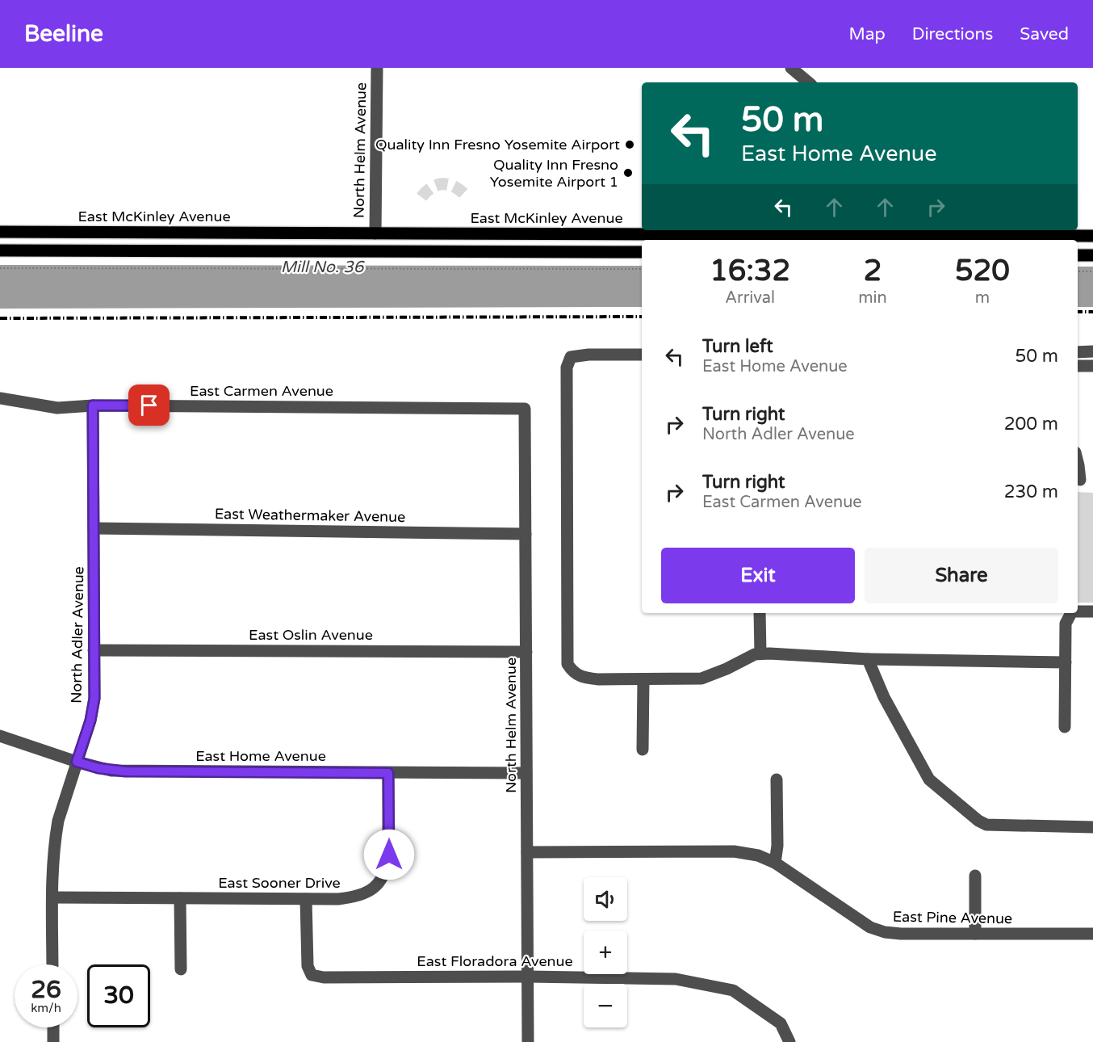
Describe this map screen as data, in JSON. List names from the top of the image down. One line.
{"streets":{"main road":["East McKinley Avenue"],"street":["North Helm Avenue","East Carmen Avenue","East Weathermaker Avenue","North Adler Avenue","East Oslin Avenue","East Home Avenue","East Sooner Drive","East Pine Avenue","East Floradora Avenue"]},"crossings":[["North Helm Avenue","East McKinley Avenue"],["North Helm Avenue","East Carmen Avenue"],["North Helm Avenue","East Weathermaker Avenue"],["North Helm Avenue","East Oslin Avenue"],["North Helm Avenue","East Home Avenue"],["North Helm Avenue","East Pine Avenue"],["North Helm Avenue","East Floradora Avenue"],["East Carmen Avenue","North Adler Avenue"],["East Weathermaker Avenue","North Adler Avenue"],["North Adler Avenue","East Oslin Avenue"],["North Adler Avenue","East Home Avenue"],["North Adler Avenue","East Sooner Drive"],["East Home Avenue","East Sooner Drive"],["East Sooner Drive","East Floradora Avenue"]],"water":["Mill No. 36"],"places":["Quality Inn Fresno Yosemite Airport","Quality Inn Fresno Yosemite Airport 1"],"page":{"header":"Beeline","nav":["Map","Directions","Saved"],"turn":["50 m","East Home Avenue"],"eta":["16:32","Arrival","2","min","520","m"],"list":[{"name":"Turn left","note":"East Home Avenue","value":"50 m"},{"name":"Turn right","note":"North Adler Avenue","value":"200 m"},{"name":"Turn right","note":"East Carmen Avenue","value":"230 m"}],"buttons":["Exit","Share"],"map_buttons":["+","−"],"speed":"26 km/h","limit":"30"}}
